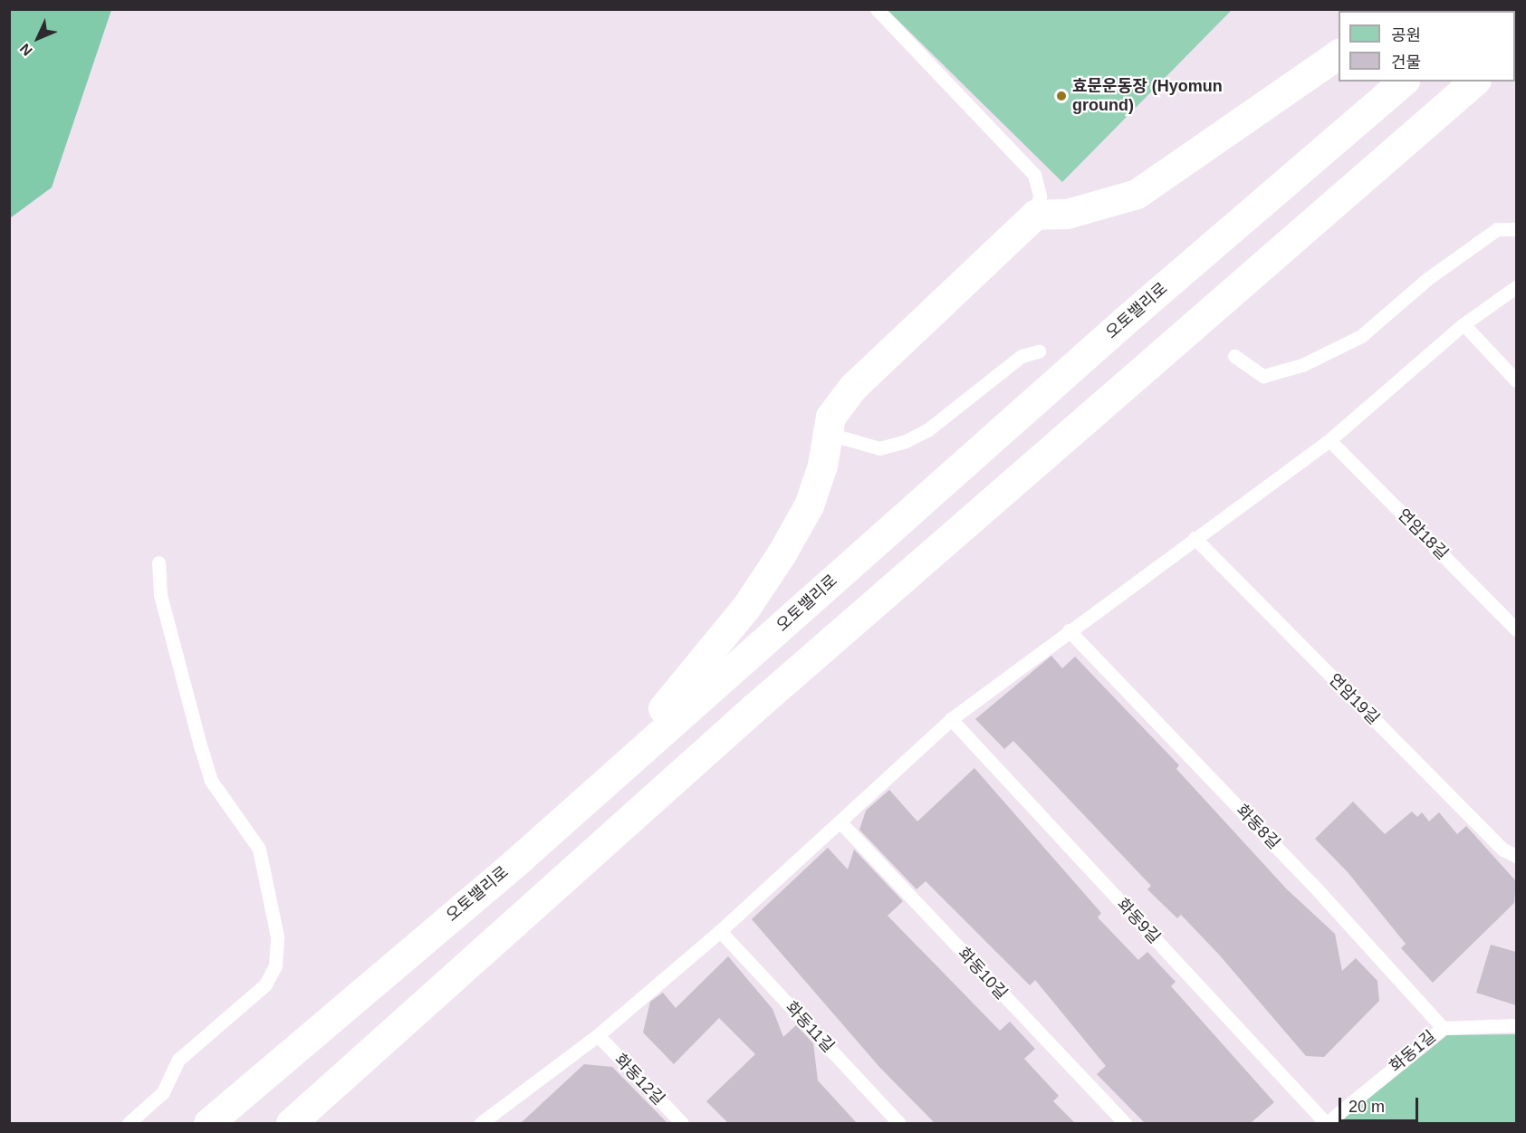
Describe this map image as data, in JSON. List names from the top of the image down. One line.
{"streets":{"highway":["오토밸리로"],"lane":["연암18길","연암19길","화동8길","화동9길","화동10길","화동11길","화동1길","화동12길"]},"crossings":[["화동8길","화동1길"],["화동9길","화동1길"]],"places":["효문운동장 (Hyomun ground)"],"legend":["공원","건물"],"scale_bar":"20 m","north":"bottom left"}
